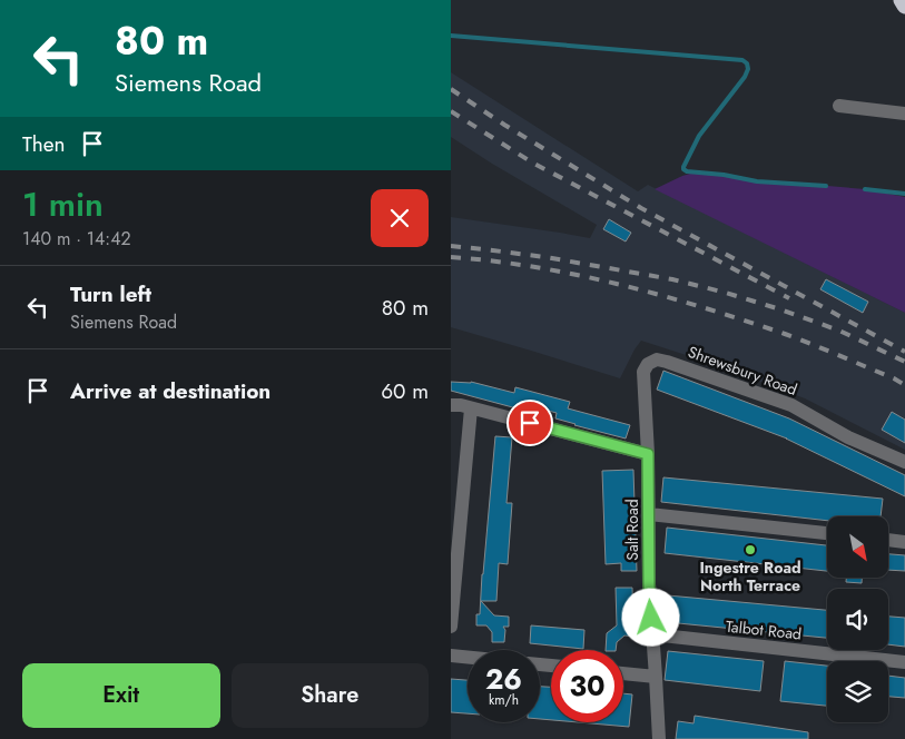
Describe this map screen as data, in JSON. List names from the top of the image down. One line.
{"streets":{"street":["Shrewsbury Road","Salt Road","Talbot Road"]},"crossings":[["Shrewsbury Road","Salt Road"],["Salt Road","Talbot Road"]],"places":["Ingestre Road North Terrace"],"north":"bottom right","page":{"turn":["80 m","Siemens Road"],"then":"Then","heading":["1 min","140 m · 14:42"],"list":[{"name":"Turn left","note":"Siemens Road","value":"80 m"},{"name":"Arrive at destination","value":"60 m"}],"speed":"26 km/h","limit":"30","buttons":["Exit","Share"]}}
